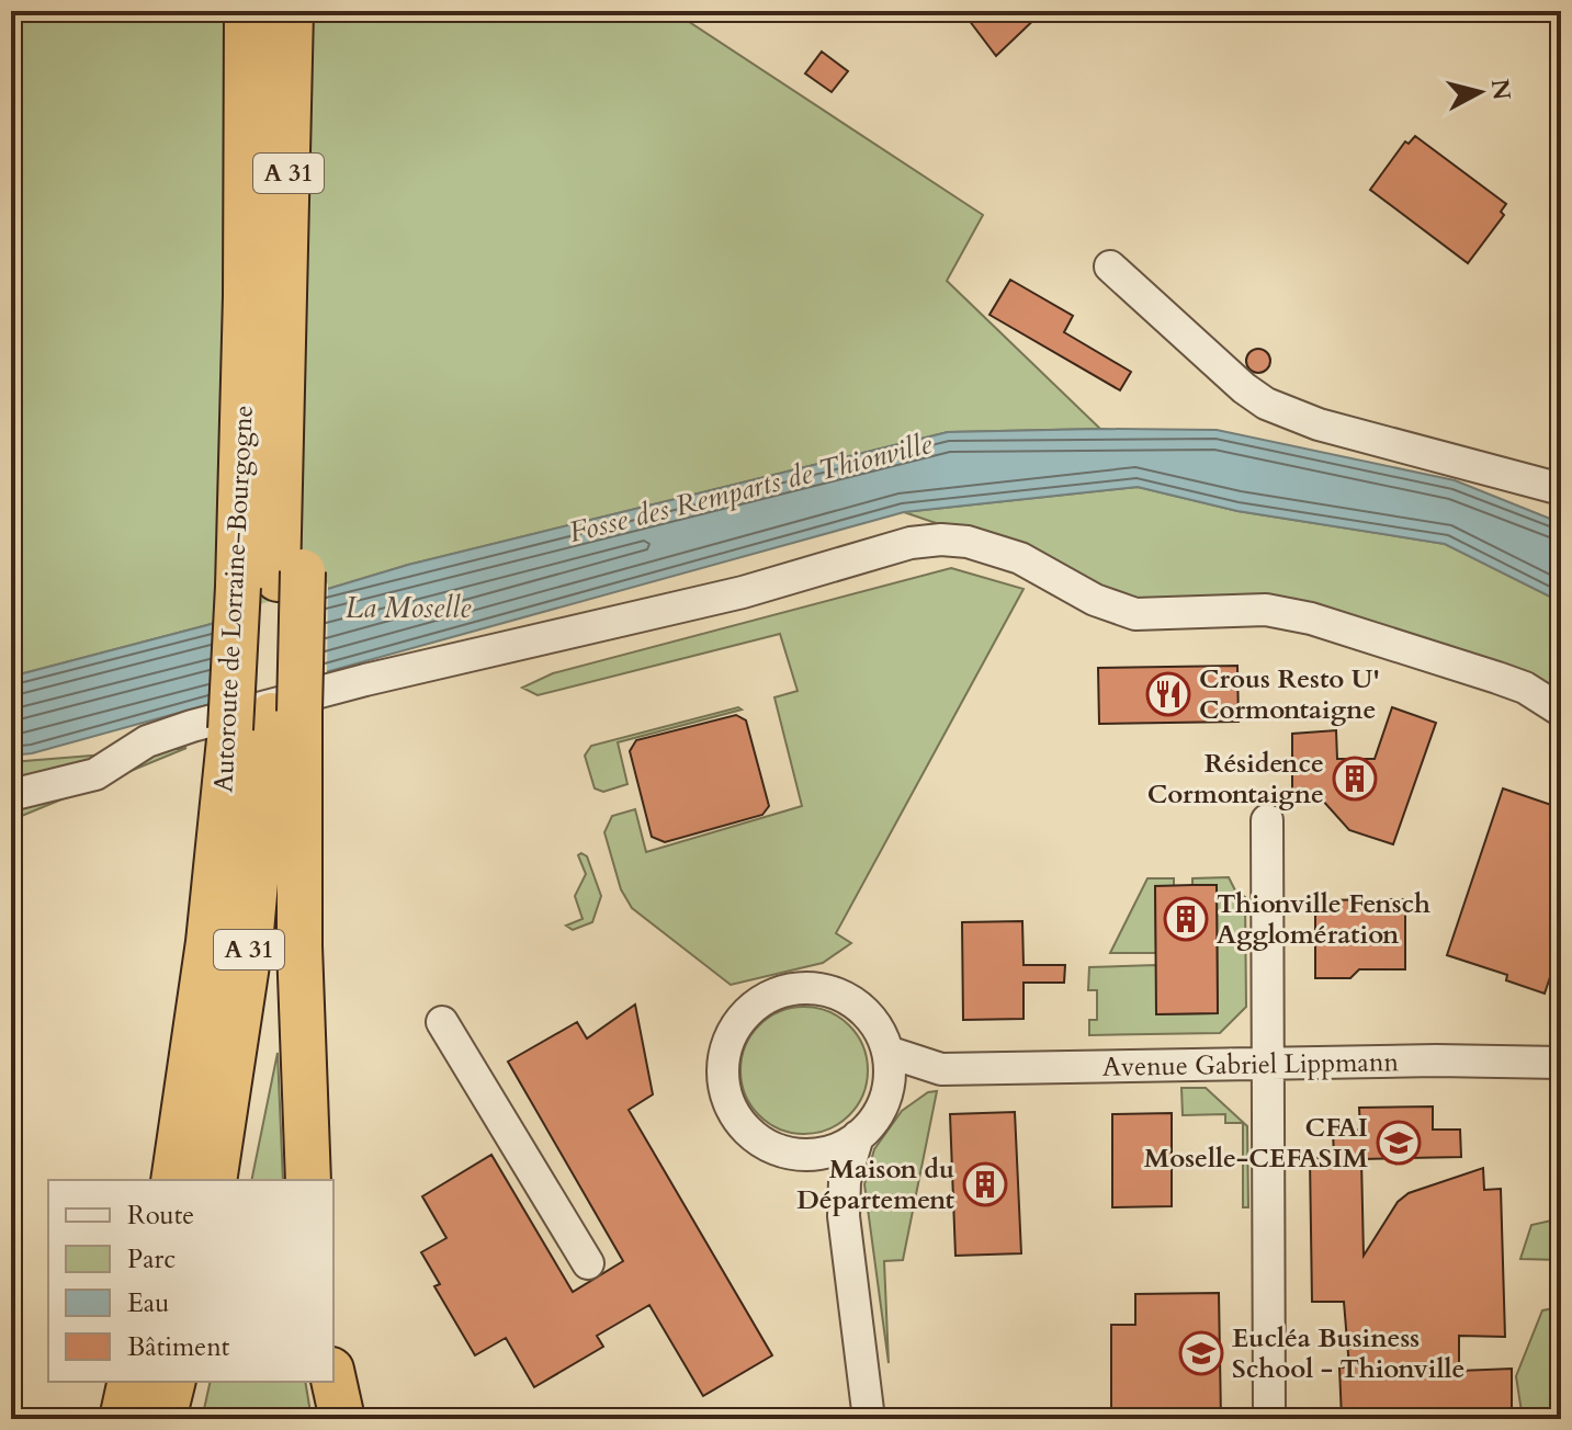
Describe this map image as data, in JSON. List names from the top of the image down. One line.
{"streets":{"highway":["A 31","Autoroute de Lorraine-Bourgogne"],"street":["Avenue Gabriel Lippmann"]},"crossings":[["A 31","Autoroute de Lorraine-Bourgogne"]],"water":["Fosse des Remparts de Thionville","La Moselle"],"places":{"restaurant":["Crous Resto U' Cormontaigne"],"building":["Résidence Cormontaigne","Thionville Fensch Agglomération","Maison du Département"],"school or university":["CFAI Moselle-CEFASIM","Eucléa Business School - Thionville"]},"legend":["Route","Parc","Eau","Bâtiment"],"north":"right"}
